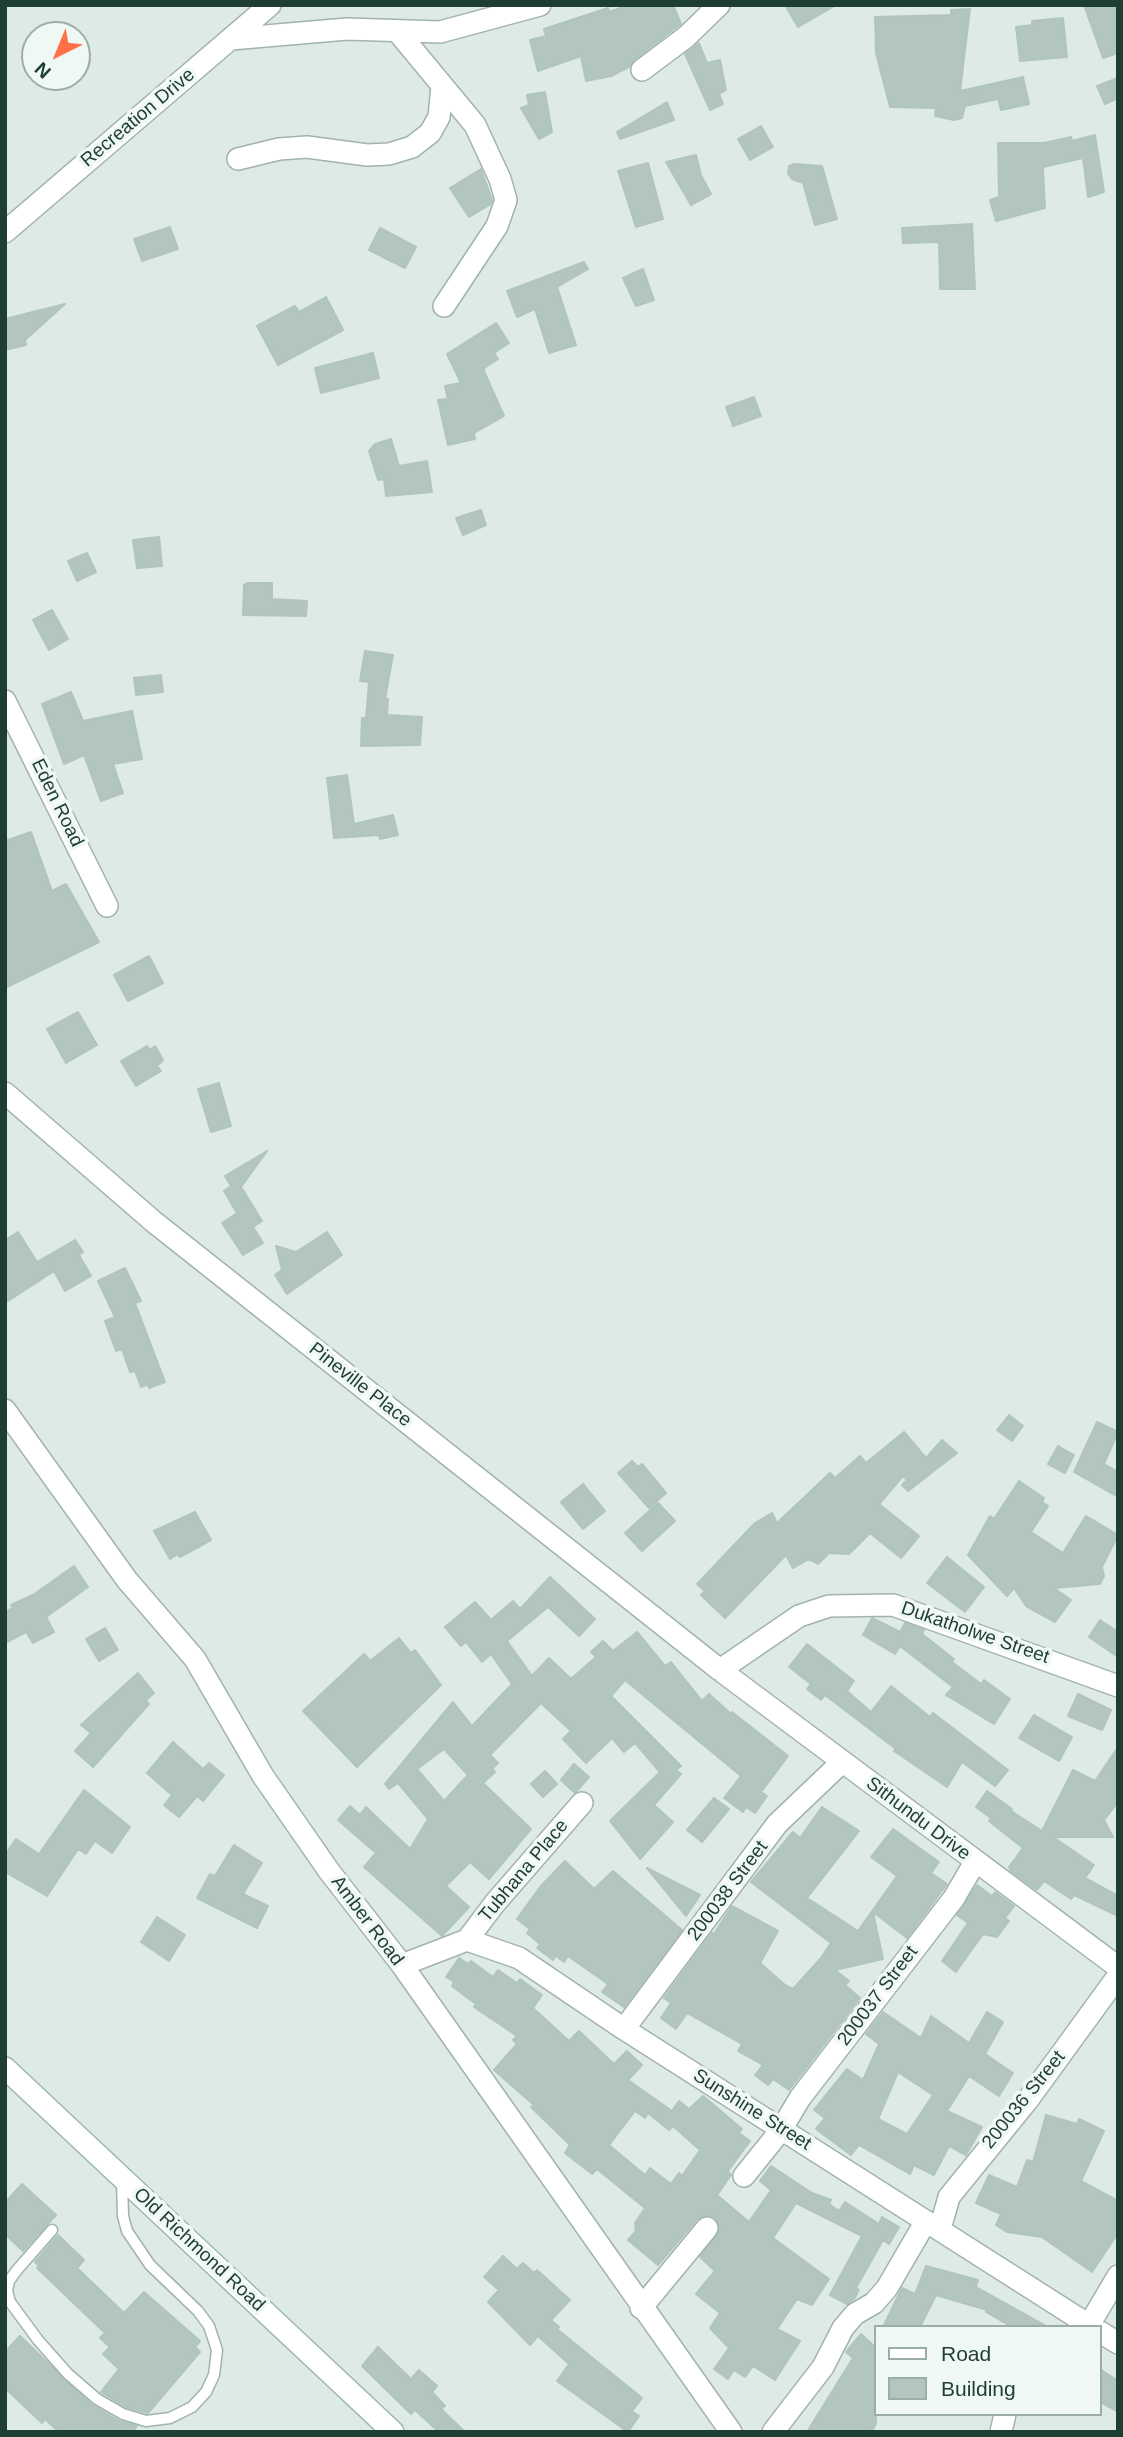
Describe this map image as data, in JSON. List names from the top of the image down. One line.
{"streets":{"street":["Recreation Drive","Eden Road","Pineville Place","Dukatholwe Street","Sithundu Drive","Tubhana Place","200038 Street","Amber Road","200037 Street","200036 Street","Sunshine Street","Old Richmond Road"]},"crossings":[["Pineville Place","Dukatholwe Street"],["Pineville Place","Sithundu Drive"],["Dukatholwe Street","Sithundu Drive"],["Sithundu Drive","200038 Street"],["Sithundu Drive","200037 Street"],["Tubhana Place","Sunshine Street"],["200038 Street","Sunshine Street"],["200037 Street","Sunshine Street"],["200036 Street","Sunshine Street"]],"legend":["Road","Building"],"north":"bottom left"}
